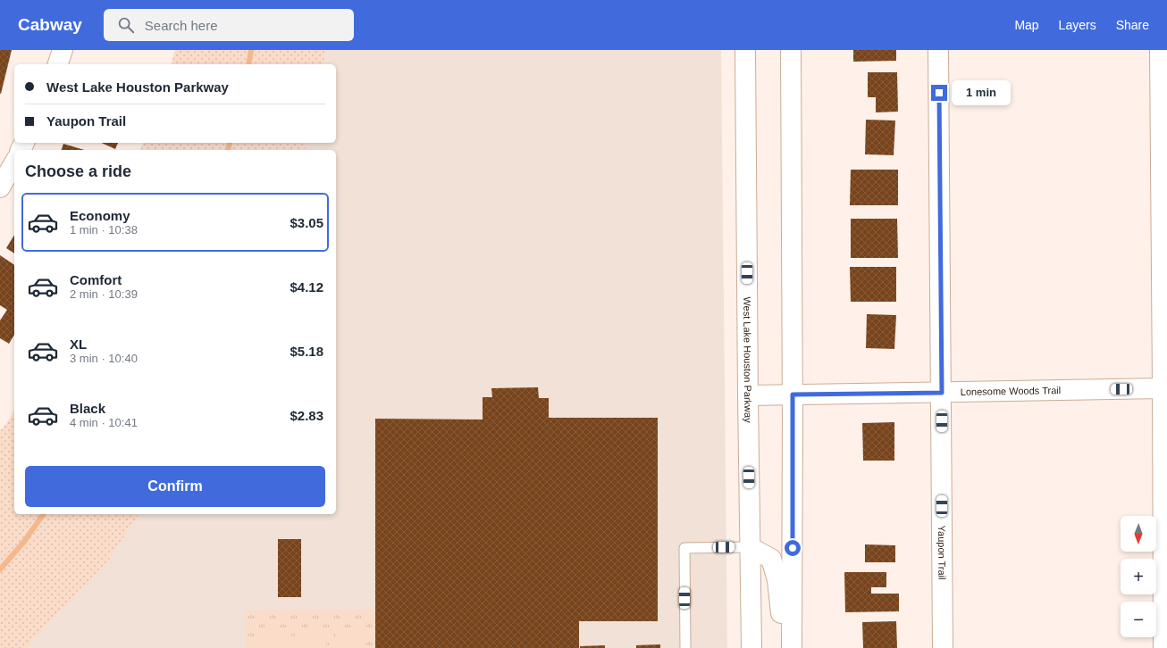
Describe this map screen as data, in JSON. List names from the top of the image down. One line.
{"streets":{"street":["West Lake Houston Parkway","Lonesome Woods Trail","Yaupon Trail"]},"crossings":[["West Lake Houston Parkway","Lonesome Woods Trail"],["Lonesome Woods Trail","Yaupon Trail"]],"north":"bottom","page":{"header":"Cabway","search":"Search here","nav":["Map","Layers","Share"],"banner":["West Lake Houston Parkway","Yaupon Trail"],"bubble":"1 min","heading":"Choose a ride","list":[{"name":"Economy","note":"1 min · 10:38","value":"$3.05"},{"name":"Comfort","note":"2 min · 10:39","value":"$4.12"},{"name":"XL","note":"3 min · 10:40","value":"$5.18"},{"name":"Black","note":"4 min · 10:41","value":"$2.83"}],"buttons":"Confirm","map_buttons":["+","−"]}}
